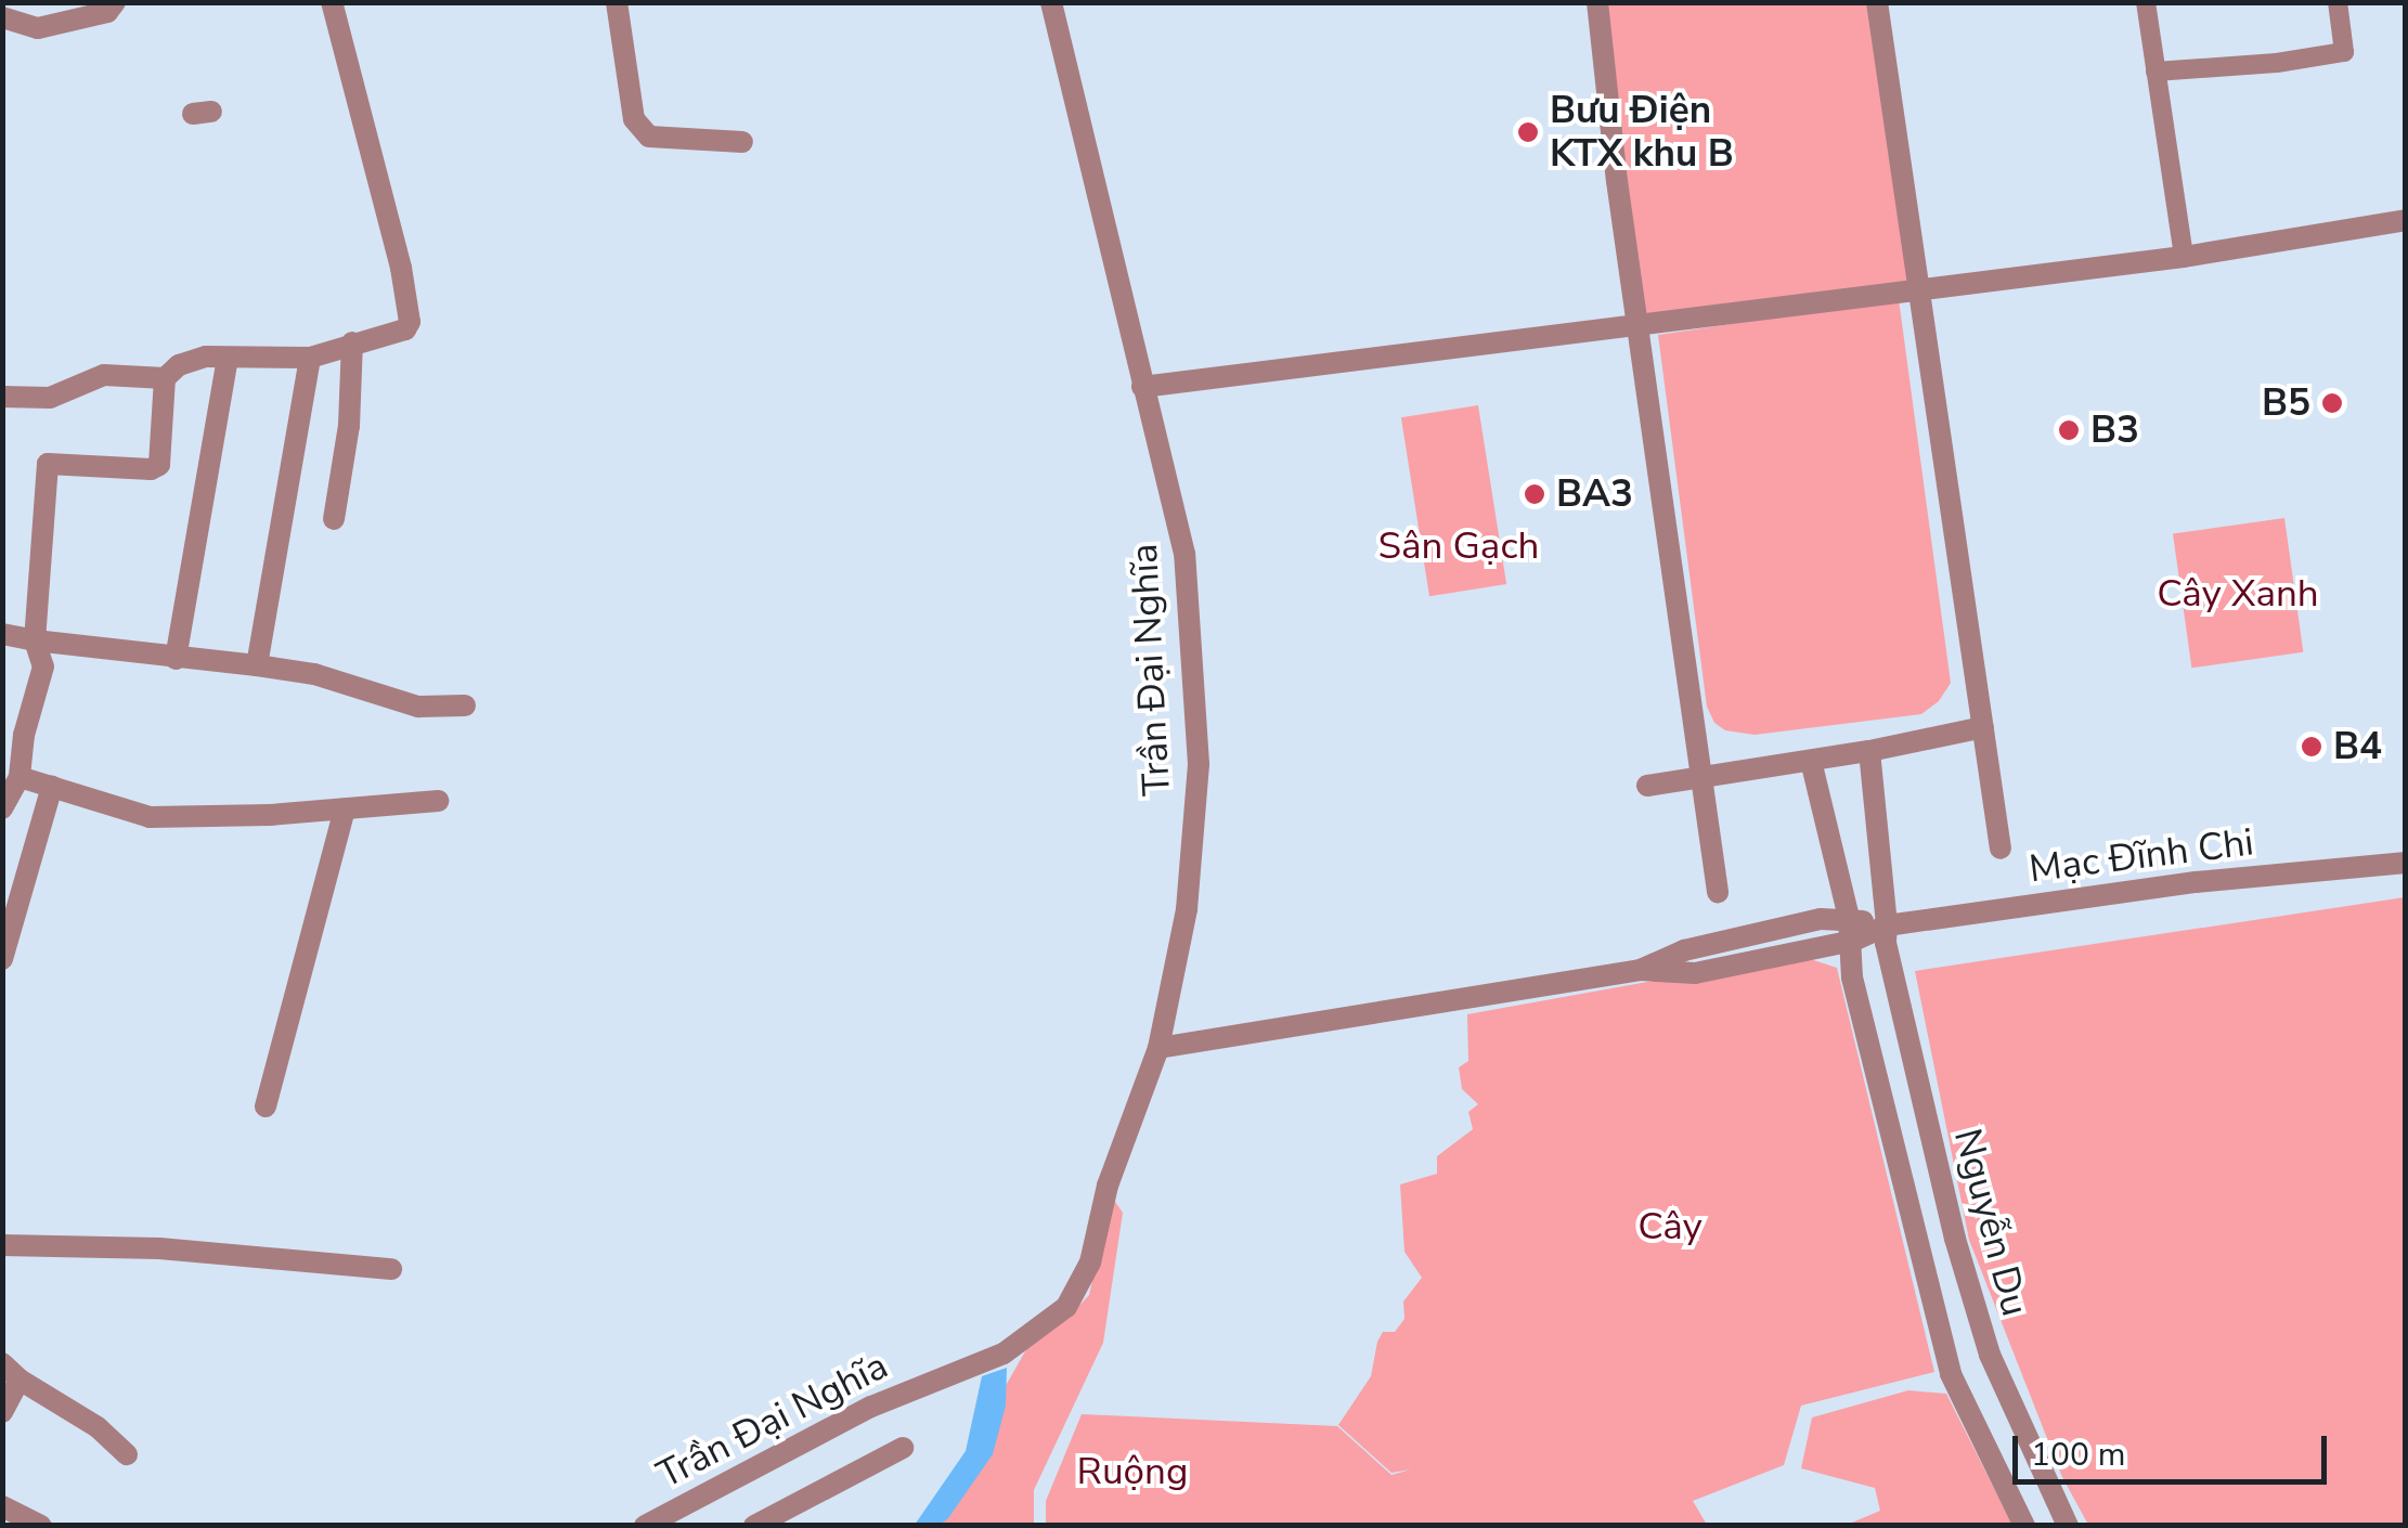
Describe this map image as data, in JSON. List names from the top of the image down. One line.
{"streets":{"street":["Trần Đại Nghĩa","Mạc Đĩnh Chi","Nguyễn Du"]},"crossings":[["Trần Đại Nghĩa","Mạc Đĩnh Chi"],["Mạc Đĩnh Chi","Nguyễn Du"]],"parks":["Sân Gạch","Cây Xanh","Cây","Ruộng"],"places":["Bưu Điện KTX khu B","B5","B3","BA3","B4"],"scale_bar":"100 m"}
